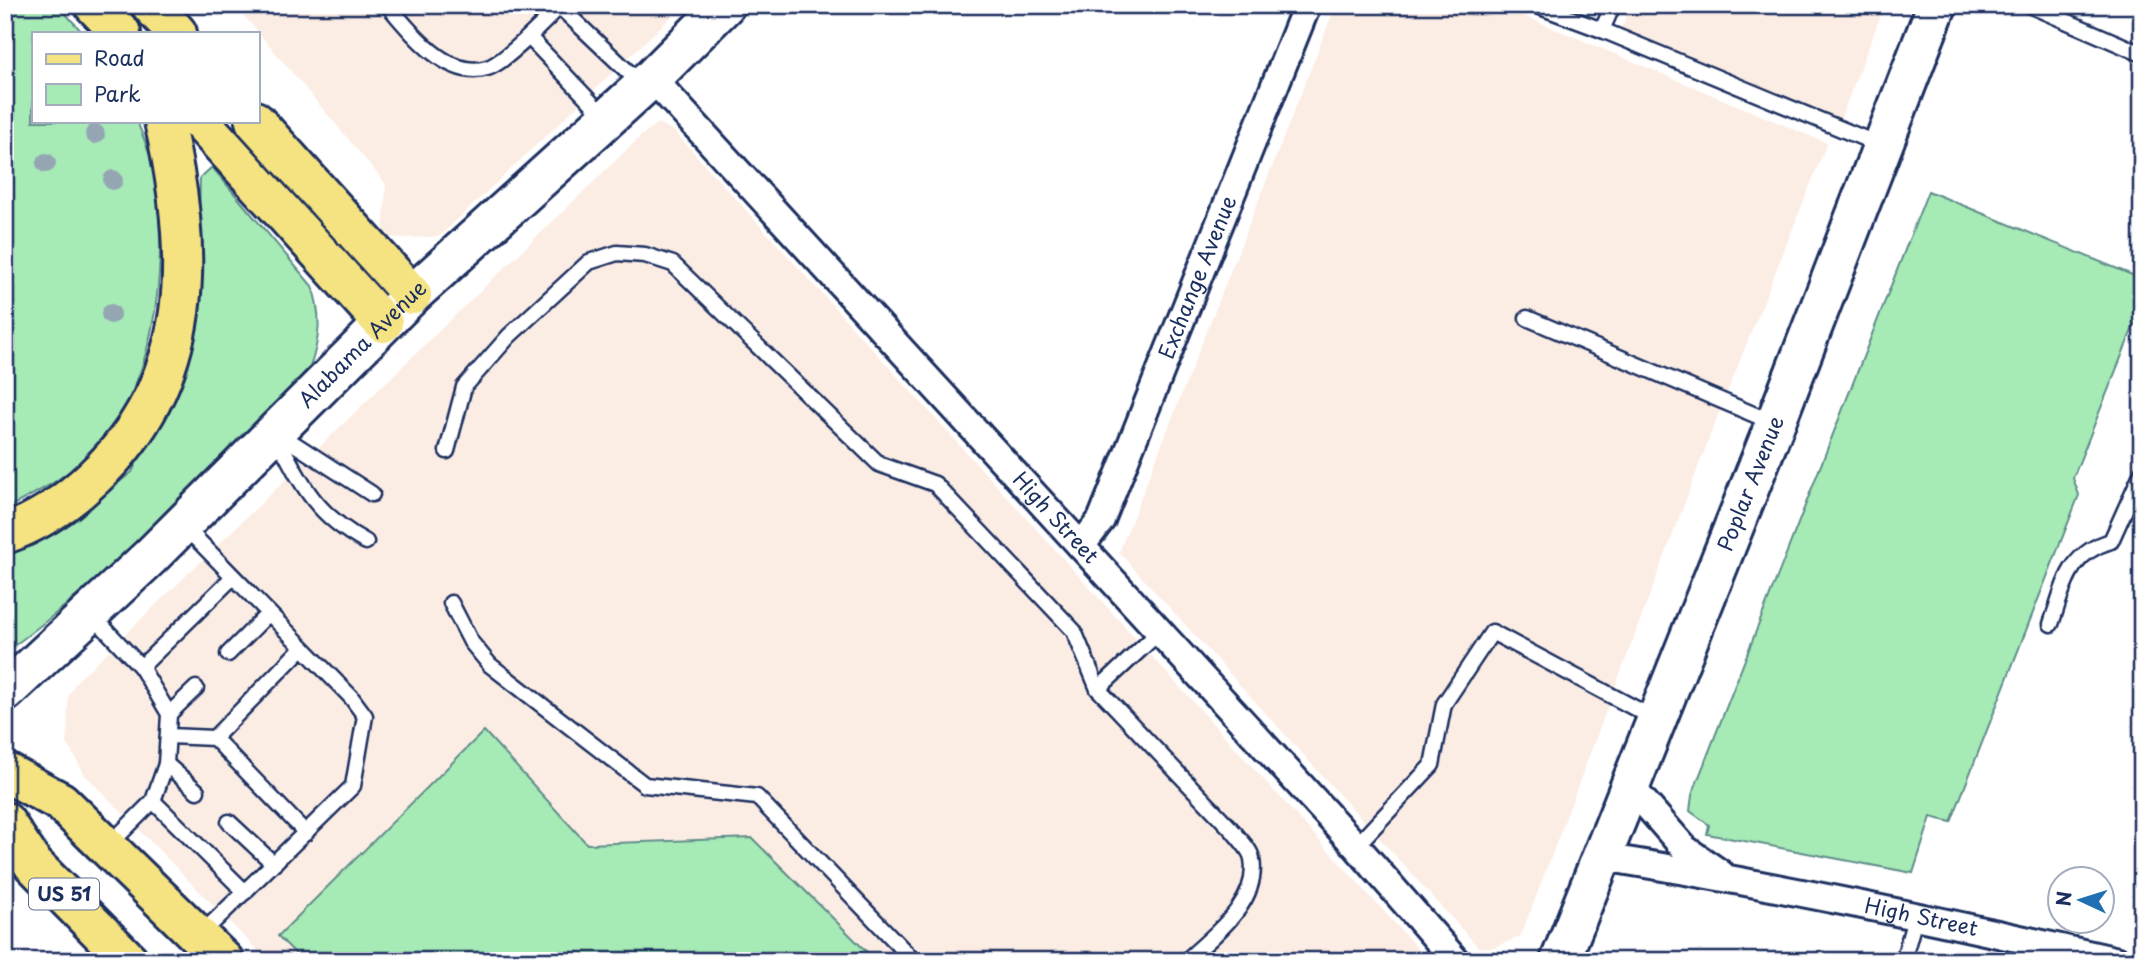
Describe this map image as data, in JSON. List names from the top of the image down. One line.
{"streets":{"main road":["Alabama Avenue","Poplar Avenue","US 51"],"street":["Exchange Avenue","High Street"]},"crossings":[["Exchange Avenue","High Street"],["Alabama Avenue","High Street"],["Poplar Avenue","High Street"]],"legend":["Road","Park"],"north":"left"}
